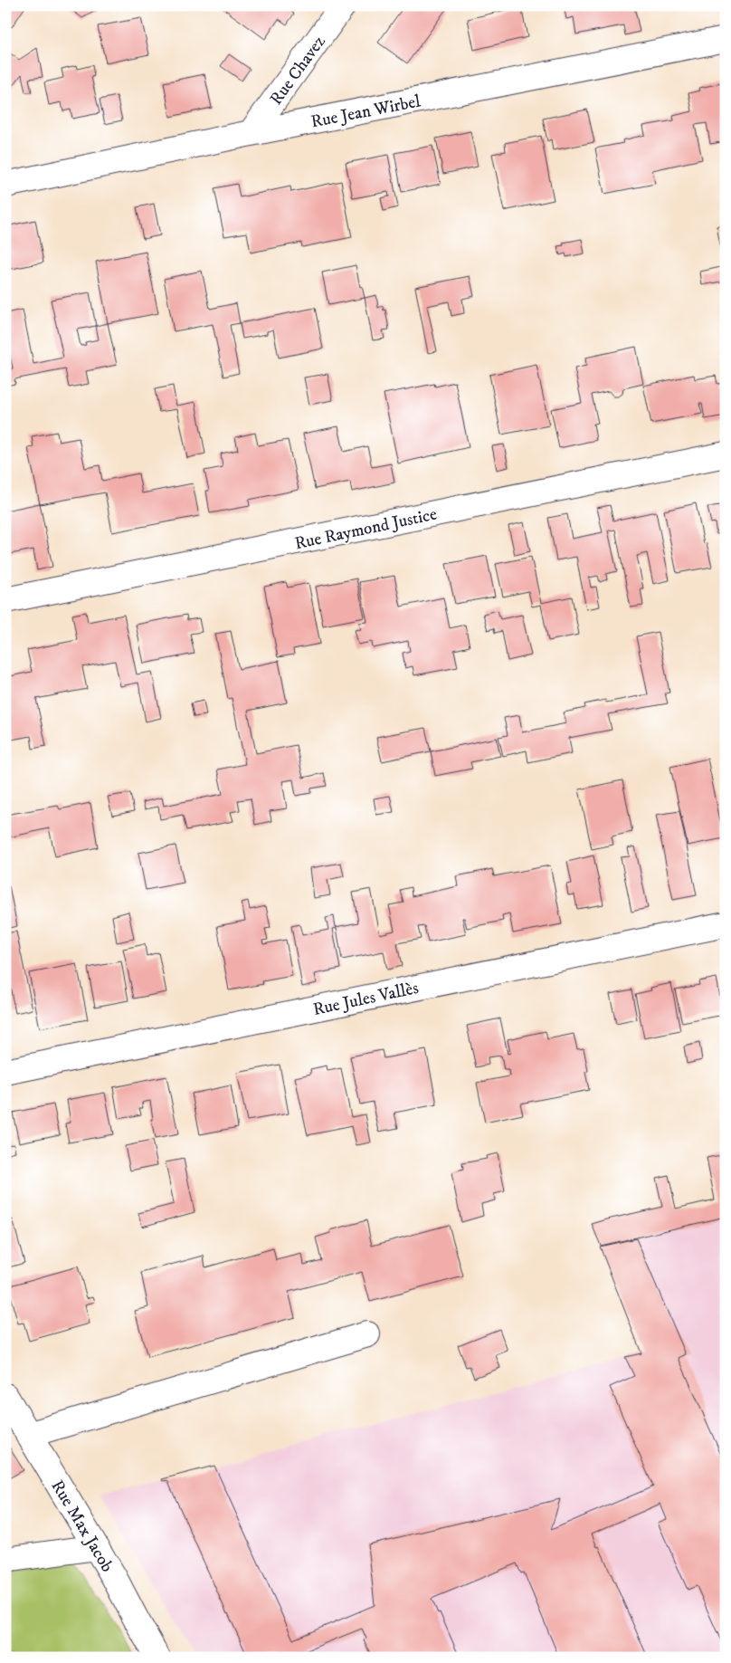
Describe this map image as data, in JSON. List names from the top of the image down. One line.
{"streets":{"street":["Rue Chavez","Rue Jean Wirbel","Rue Raymond Justice","Rue Jules Vallès","Rue Max Jacob"]},"crossings":[["Rue Chavez","Rue Jean Wirbel"]]}
